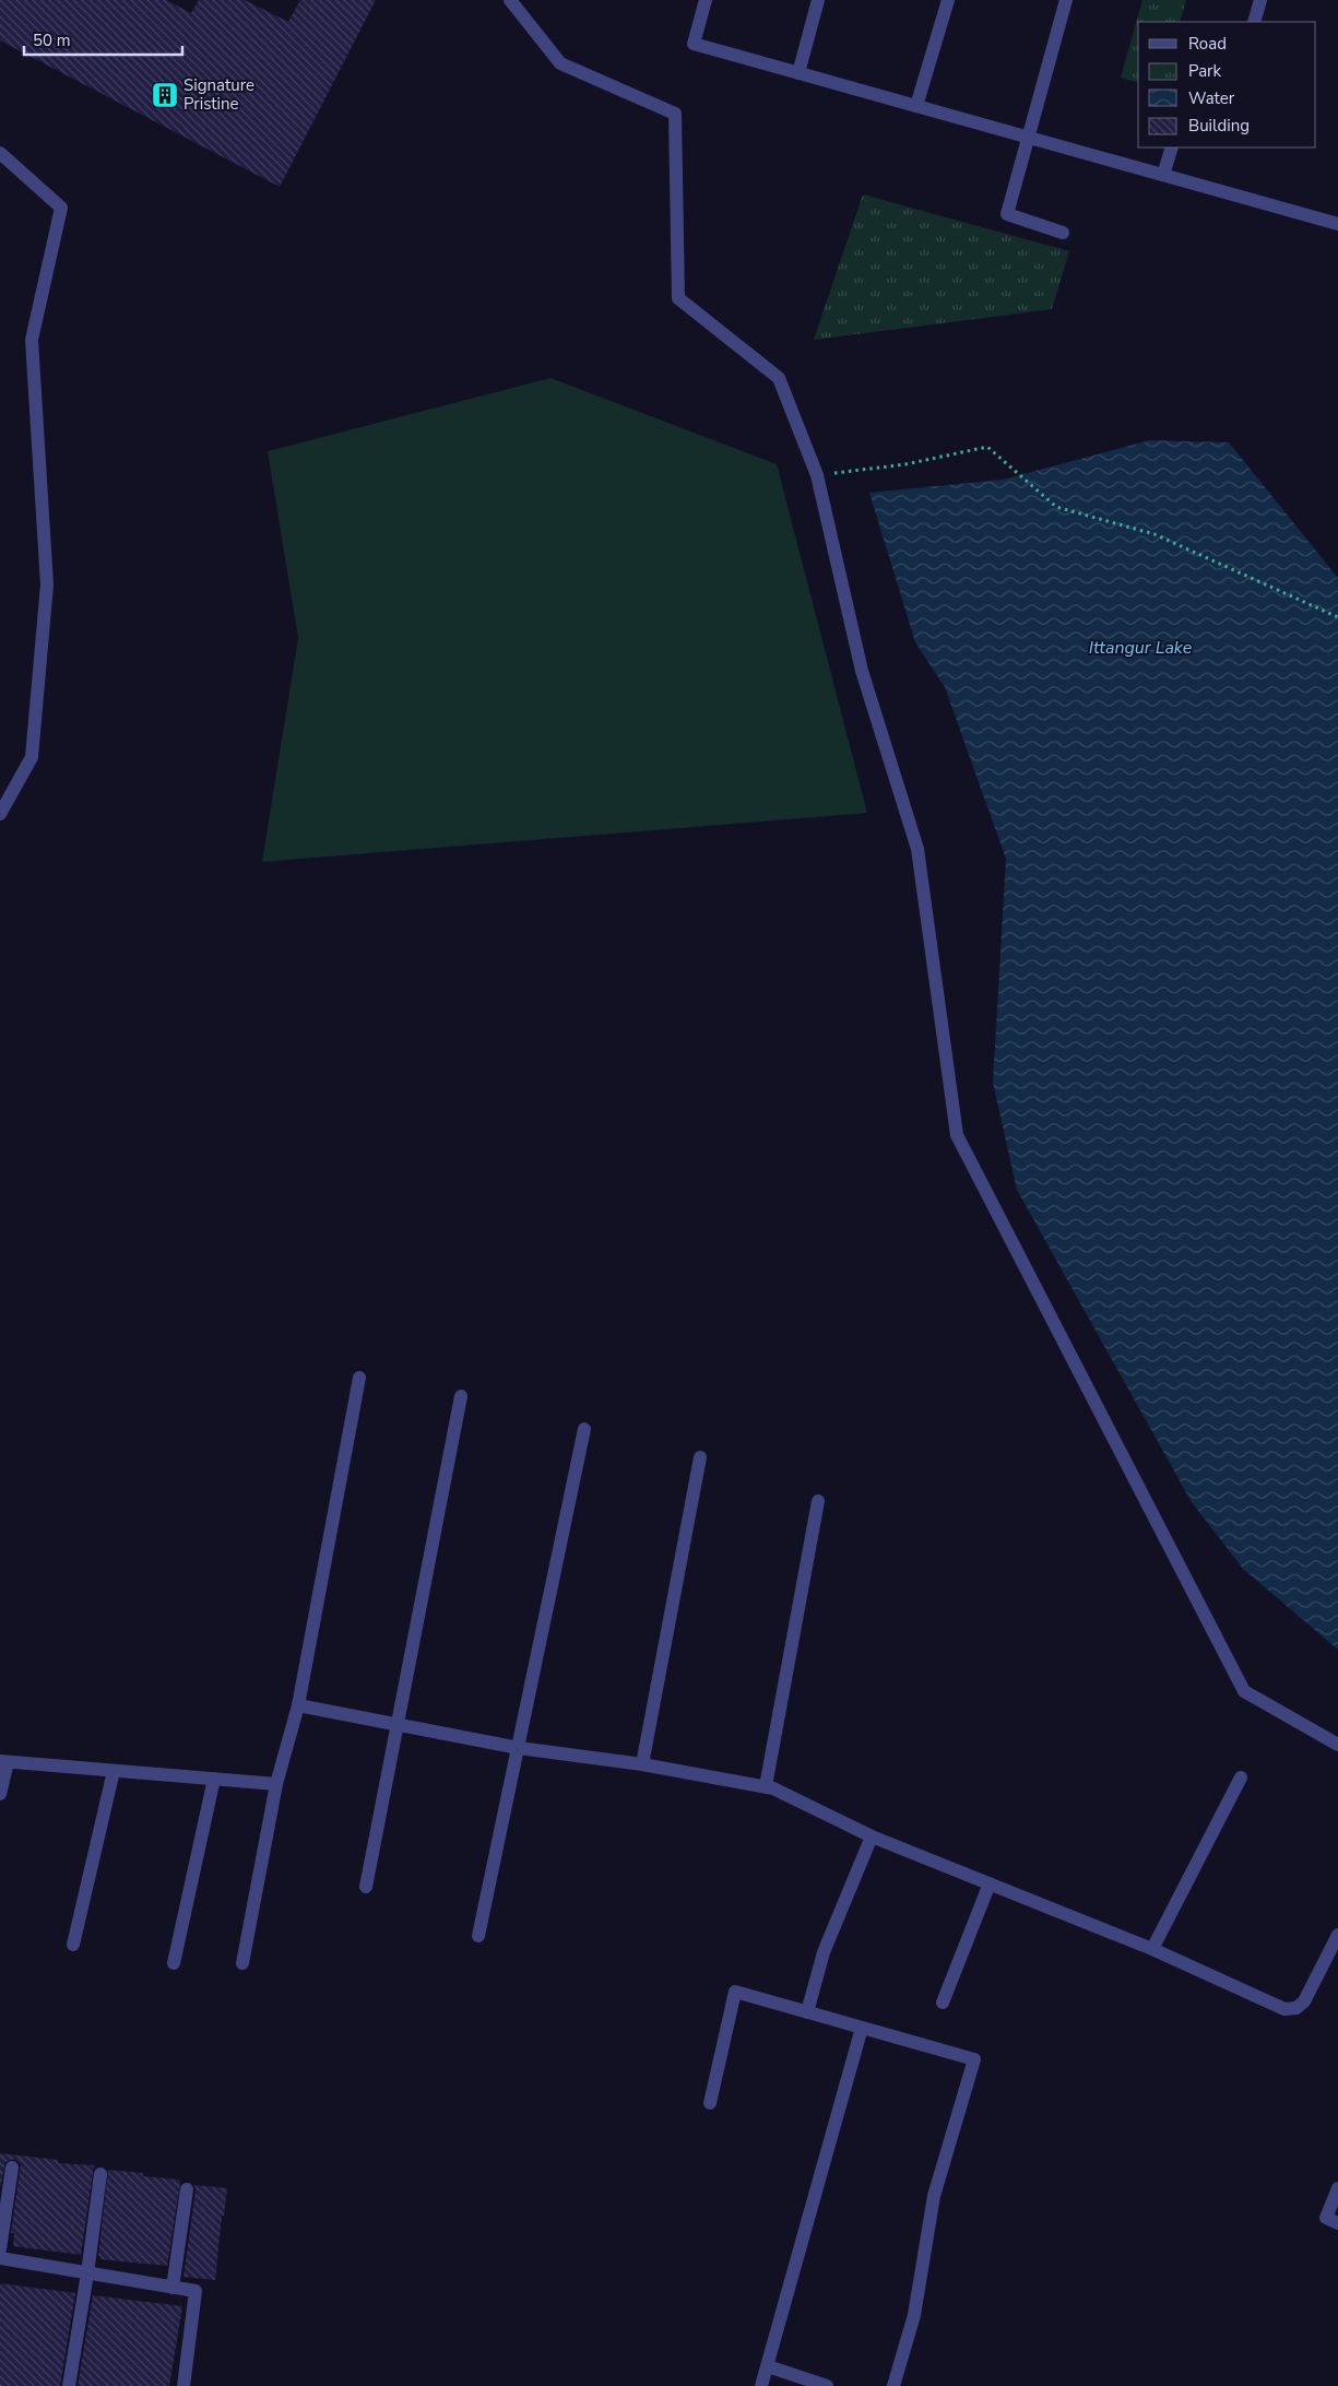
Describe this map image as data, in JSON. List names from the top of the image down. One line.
{"water":["Ittangur Lake"],"places":{"building":["Signature Pristine"]},"legend":["Road","Park","Water","Building"],"scale_bar":"50 m"}
